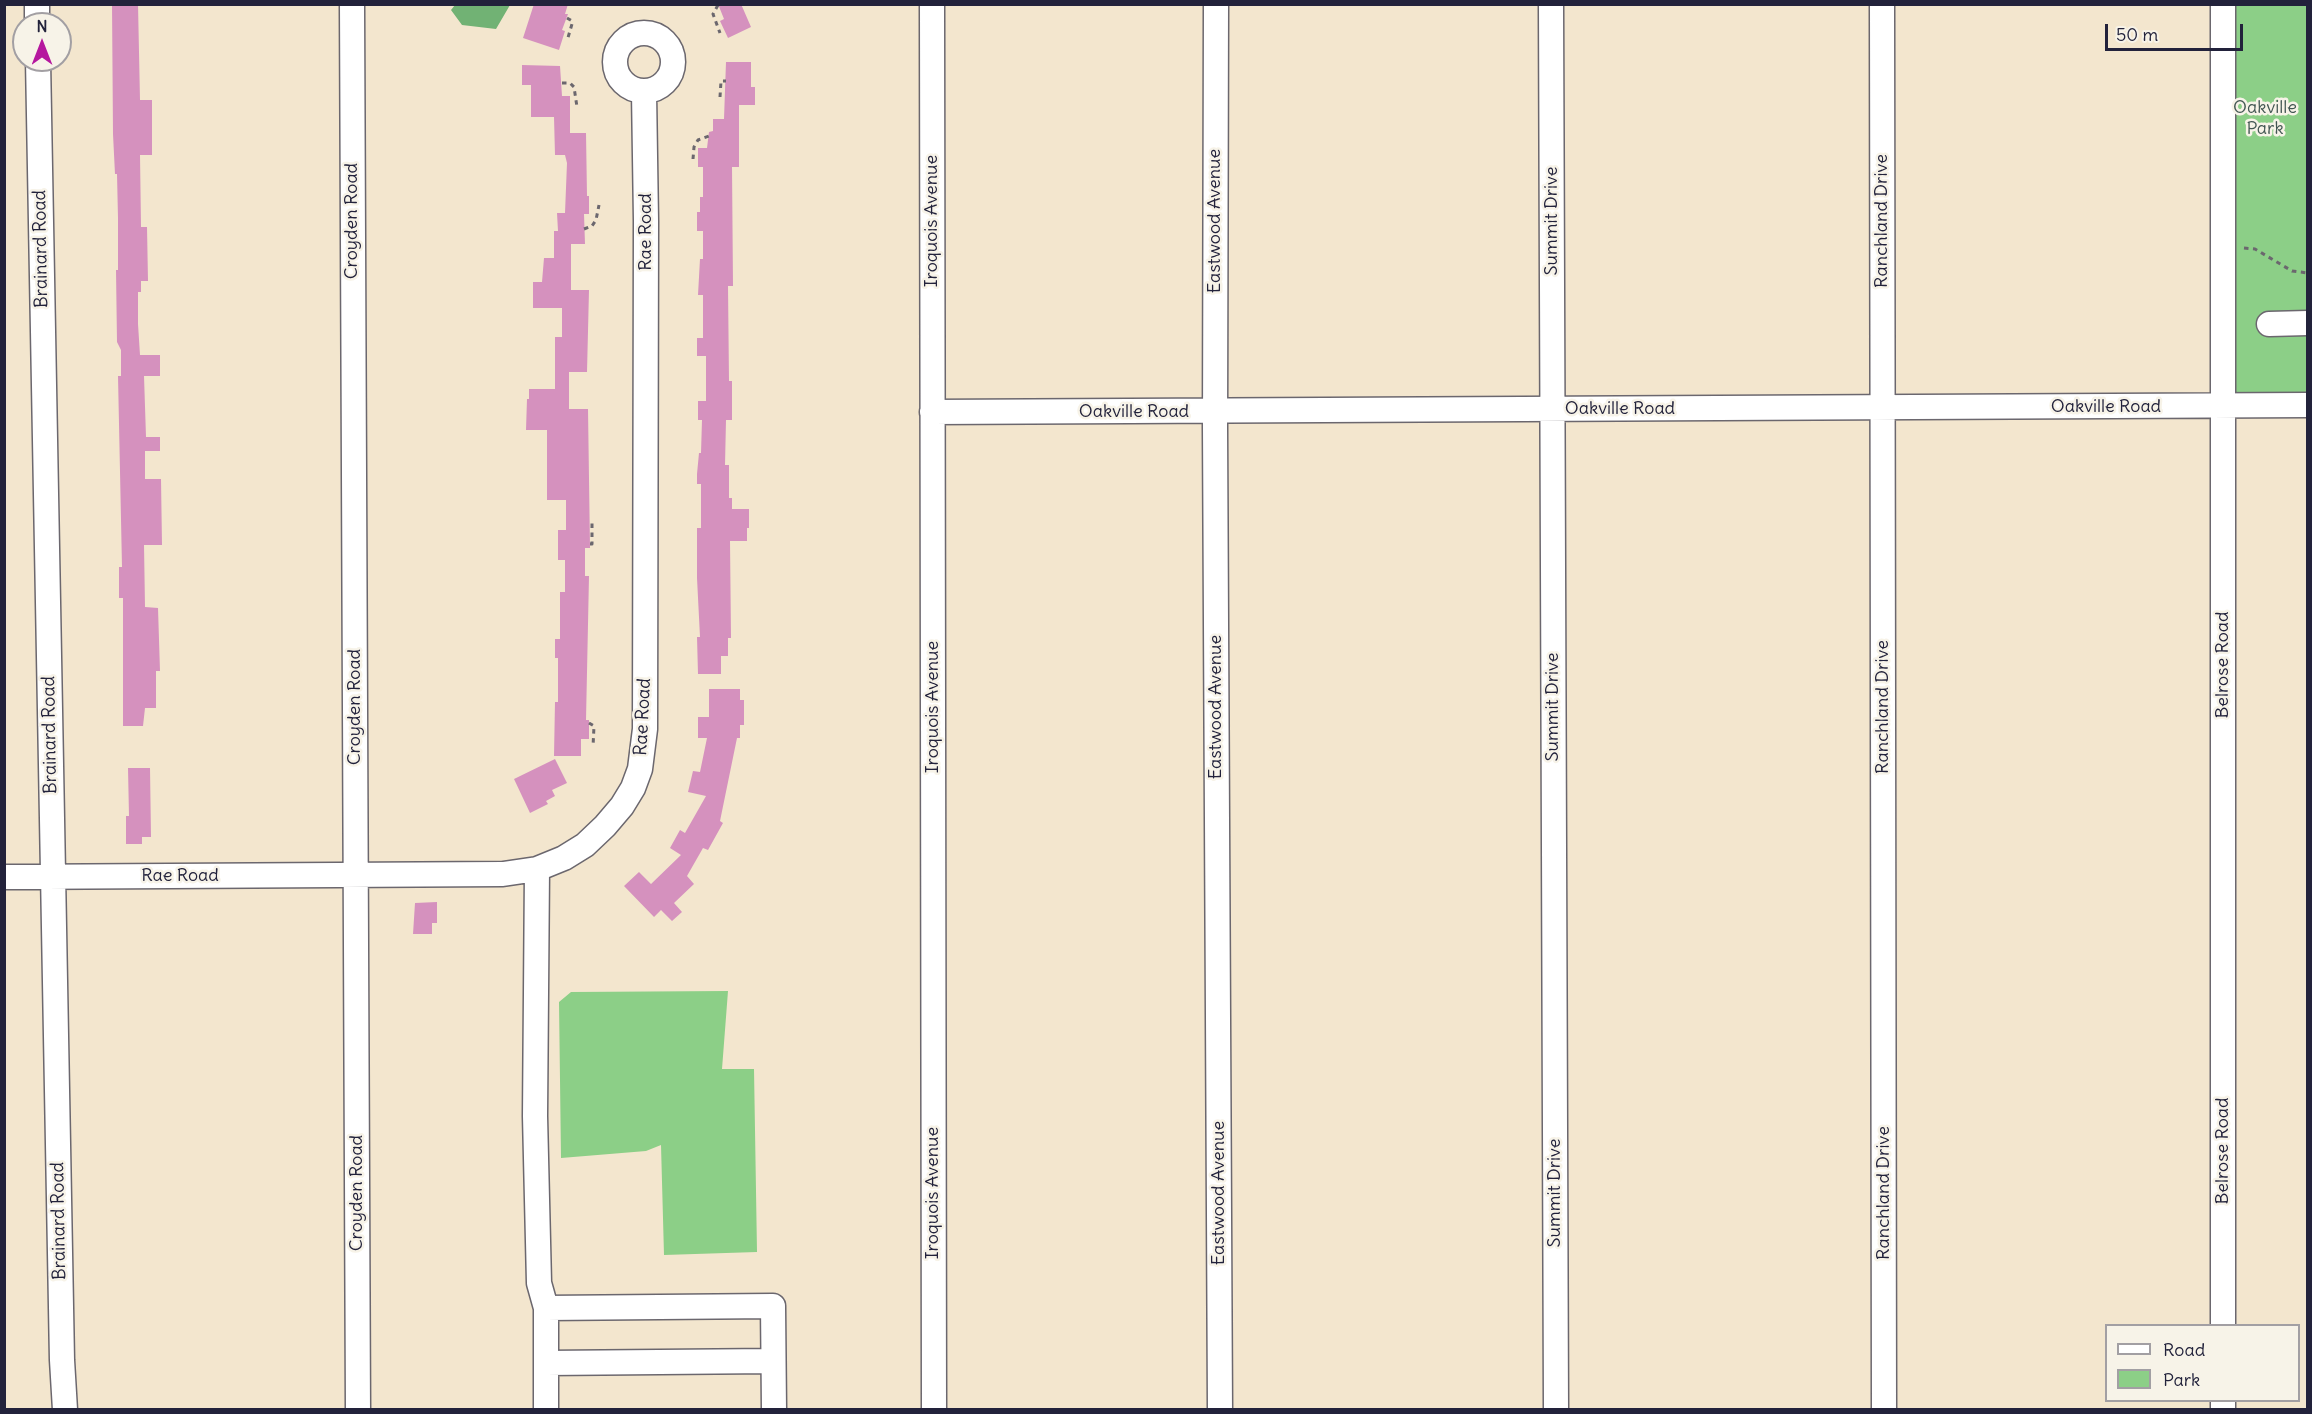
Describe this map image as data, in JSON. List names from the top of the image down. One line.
{"streets":{"street":["Croyden Road","Iroquois Avenue","Eastwood Avenue","Summit Drive","Ranchland Drive","Rae Road","Brainard Road","Oakville Road","Belrose Road"]},"crossings":[["Croyden Road","Rae Road"],["Iroquois Avenue","Oakville Road"],["Eastwood Avenue","Oakville Road"],["Summit Drive","Oakville Road"],["Ranchland Drive","Oakville Road"],["Rae Road","Brainard Road"],["Oakville Road","Belrose Road"]],"parks":["Oakville Park"],"legend":["Road","Park"],"scale_bar":"50 m","north":"top"}
